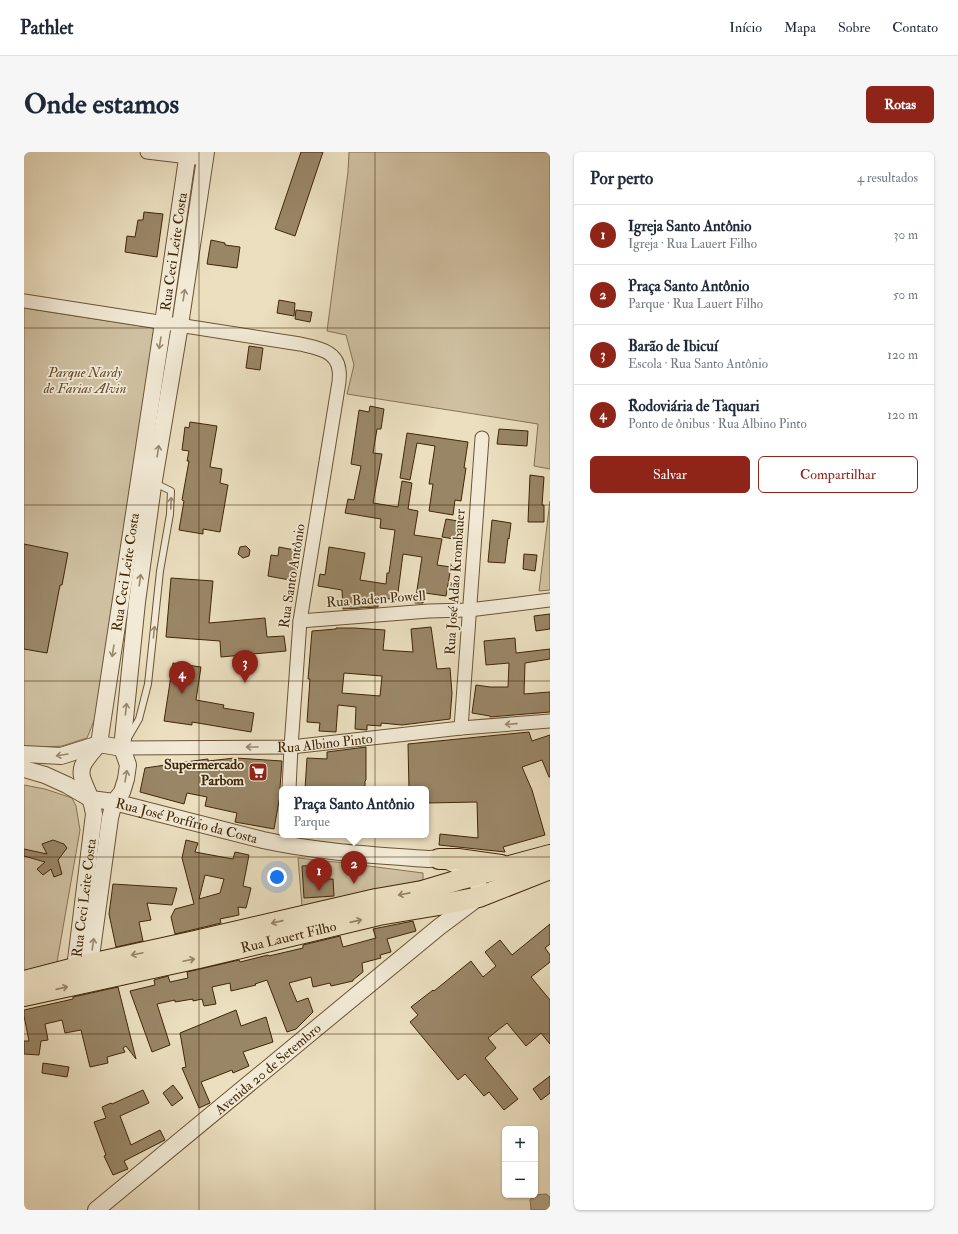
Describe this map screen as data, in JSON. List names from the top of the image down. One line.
{"streets":{"main road":["Rua Lauert Filho"],"street":["Rua Ceci Leite Costa","Rua Santo Antônio","Rua José Adão Krombauer","Rua Baden Powell","Rua Albino Pinto","Rua José Porfírio da Costa","Avenida 20 de Setembro"]},"crossings":[["Rua Ceci Leite Costa","Rua Santo Antônio"],["Rua Ceci Leite Costa","Rua Albino Pinto"],["Rua Ceci Leite Costa","Rua José Porfírio da Costa"],["Rua Ceci Leite Costa","Rua Lauert Filho"],["Rua Santo Antônio","Rua Baden Powell"],["Rua Santo Antônio","Rua Albino Pinto"],["Rua José Adão Krombauer","Rua Baden Powell"],["Rua José Adão Krombauer","Rua Albino Pinto"],["Rua Albino Pinto","Rua José Porfírio da Costa"],["Rua José Porfírio da Costa","Rua Lauert Filho"],["Rua Lauert Filho","Avenida 20 de Setembro"]],"one_way":["Rua Albino Pinto"],"parks":["Parque Nardy de Farias Alvin"],"places":{"supermarket":["Supermercado Parbom"]},"page":{"header":"Pathlet","nav":["Início","Mapa","Sobre","Contato"],"buttons":["Rotas",["Salvar","Compartilhar"]],"title":"Onde estamos","heading":["Por perto","4 resultados"],"list":[{"mark":"1","name":"Igreja Santo Antônio","note":"Igreja · Rua Lauert Filho","value":"30 m"},{"mark":"2","name":"Praça Santo Antônio","note":"Parque · Rua Lauert Filho","value":"50 m"},{"mark":"3","name":"Barão de Ibicuí","note":"Escola · Rua Santo Antônio","value":"120 m"},{"mark":"4","name":"Rodoviária de Taquari","note":"Ponto de ônibus · Rua Albino Pinto","value":"120 m"}],"pins":["3","4","2","1"],"popup":["Praça Santo Antônio","Parque"],"map_buttons":["+","−"]}}
